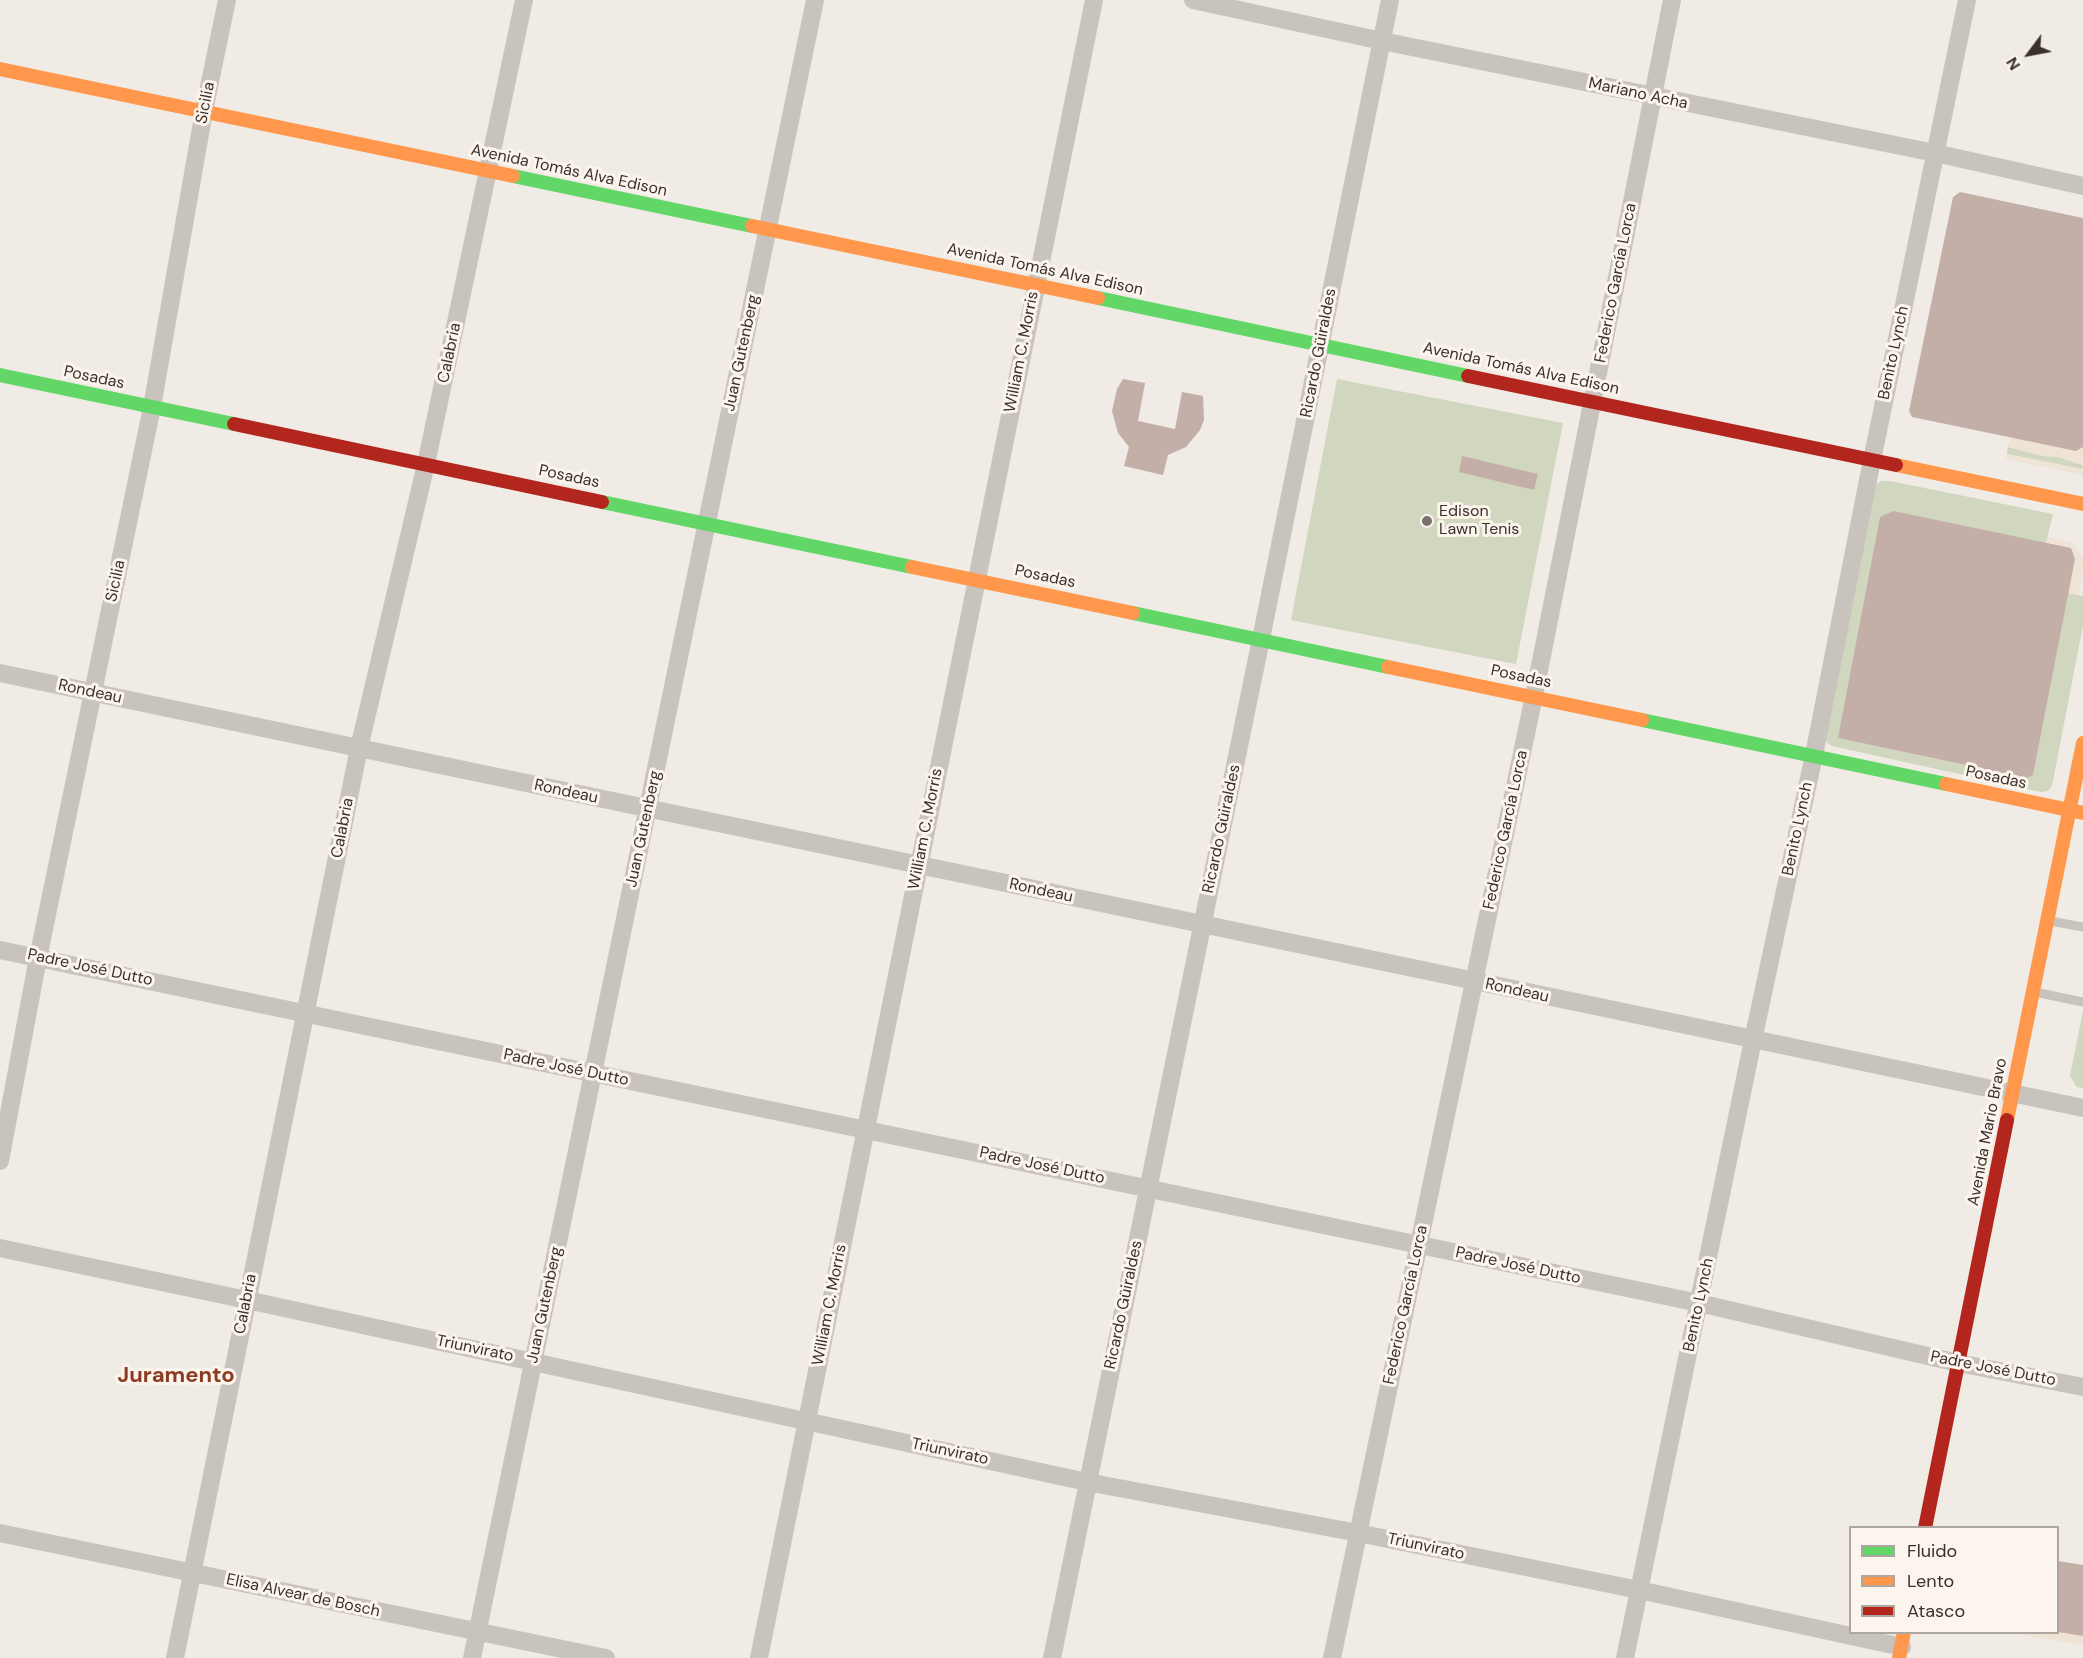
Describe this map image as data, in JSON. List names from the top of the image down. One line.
{"streets":{"main road":["Avenida Tomás Alva Edison","Posadas","Avenida Mario Bravo"],"street":["Mariano Acha","Sicilia","Federico García Lorca","William C. Morris","Calabria","Juan Gutenberg","Ricardo Güiraldes","Benito Lynch","Rondeau","Padre José Dutto","Triunvirato","Elisa Alvear de Bosch"]},"crossings":[["Mariano Acha","Federico García Lorca"],["Mariano Acha","Ricardo Güiraldes"],["Mariano Acha","Benito Lynch"],["Sicilia","Avenida Tomás Alva Edison"],["Sicilia","Posadas"],["Sicilia","Rondeau"],["Sicilia","Padre José Dutto"],["Avenida Tomás Alva Edison","Federico García Lorca"],["Avenida Tomás Alva Edison","William C. Morris"],["Avenida Tomás Alva Edison","Calabria"],["Avenida Tomás Alva Edison","Juan Gutenberg"],["Avenida Tomás Alva Edison","Ricardo Güiraldes"],["Avenida Tomás Alva Edison","Benito Lynch"],["Federico García Lorca","Posadas"],["Federico García Lorca","Rondeau"],["Federico García Lorca","Padre José Dutto"],["Federico García Lorca","Triunvirato"],["William C. Morris","Posadas"],["William C. Morris","Rondeau"],["William C. Morris","Padre José Dutto"],["William C. Morris","Triunvirato"],["Calabria","Posadas"],["Calabria","Rondeau"],["Calabria","Padre José Dutto"],["Calabria","Triunvirato"],["Calabria","Elisa Alvear de Bosch"],["Juan Gutenberg","Posadas"],["Juan Gutenberg","Rondeau"],["Juan Gutenberg","Padre José Dutto"],["Juan Gutenberg","Triunvirato"],["Juan Gutenberg","Elisa Alvear de Bosch"],["Ricardo Güiraldes","Posadas"],["Ricardo Güiraldes","Rondeau"],["Ricardo Güiraldes","Padre José Dutto"],["Ricardo Güiraldes","Triunvirato"],["Benito Lynch","Posadas"],["Benito Lynch","Rondeau"],["Benito Lynch","Padre José Dutto"],["Benito Lynch","Triunvirato"],["Posadas","Avenida Mario Bravo"],["Rondeau","Avenida Mario Bravo"],["Padre José Dutto","Avenida Mario Bravo"]],"districts":["Juramento"],"places":["Edison Lawn Tenis"],"legend":["Fluido","Lento","Atasco"],"north":"bottom left"}
